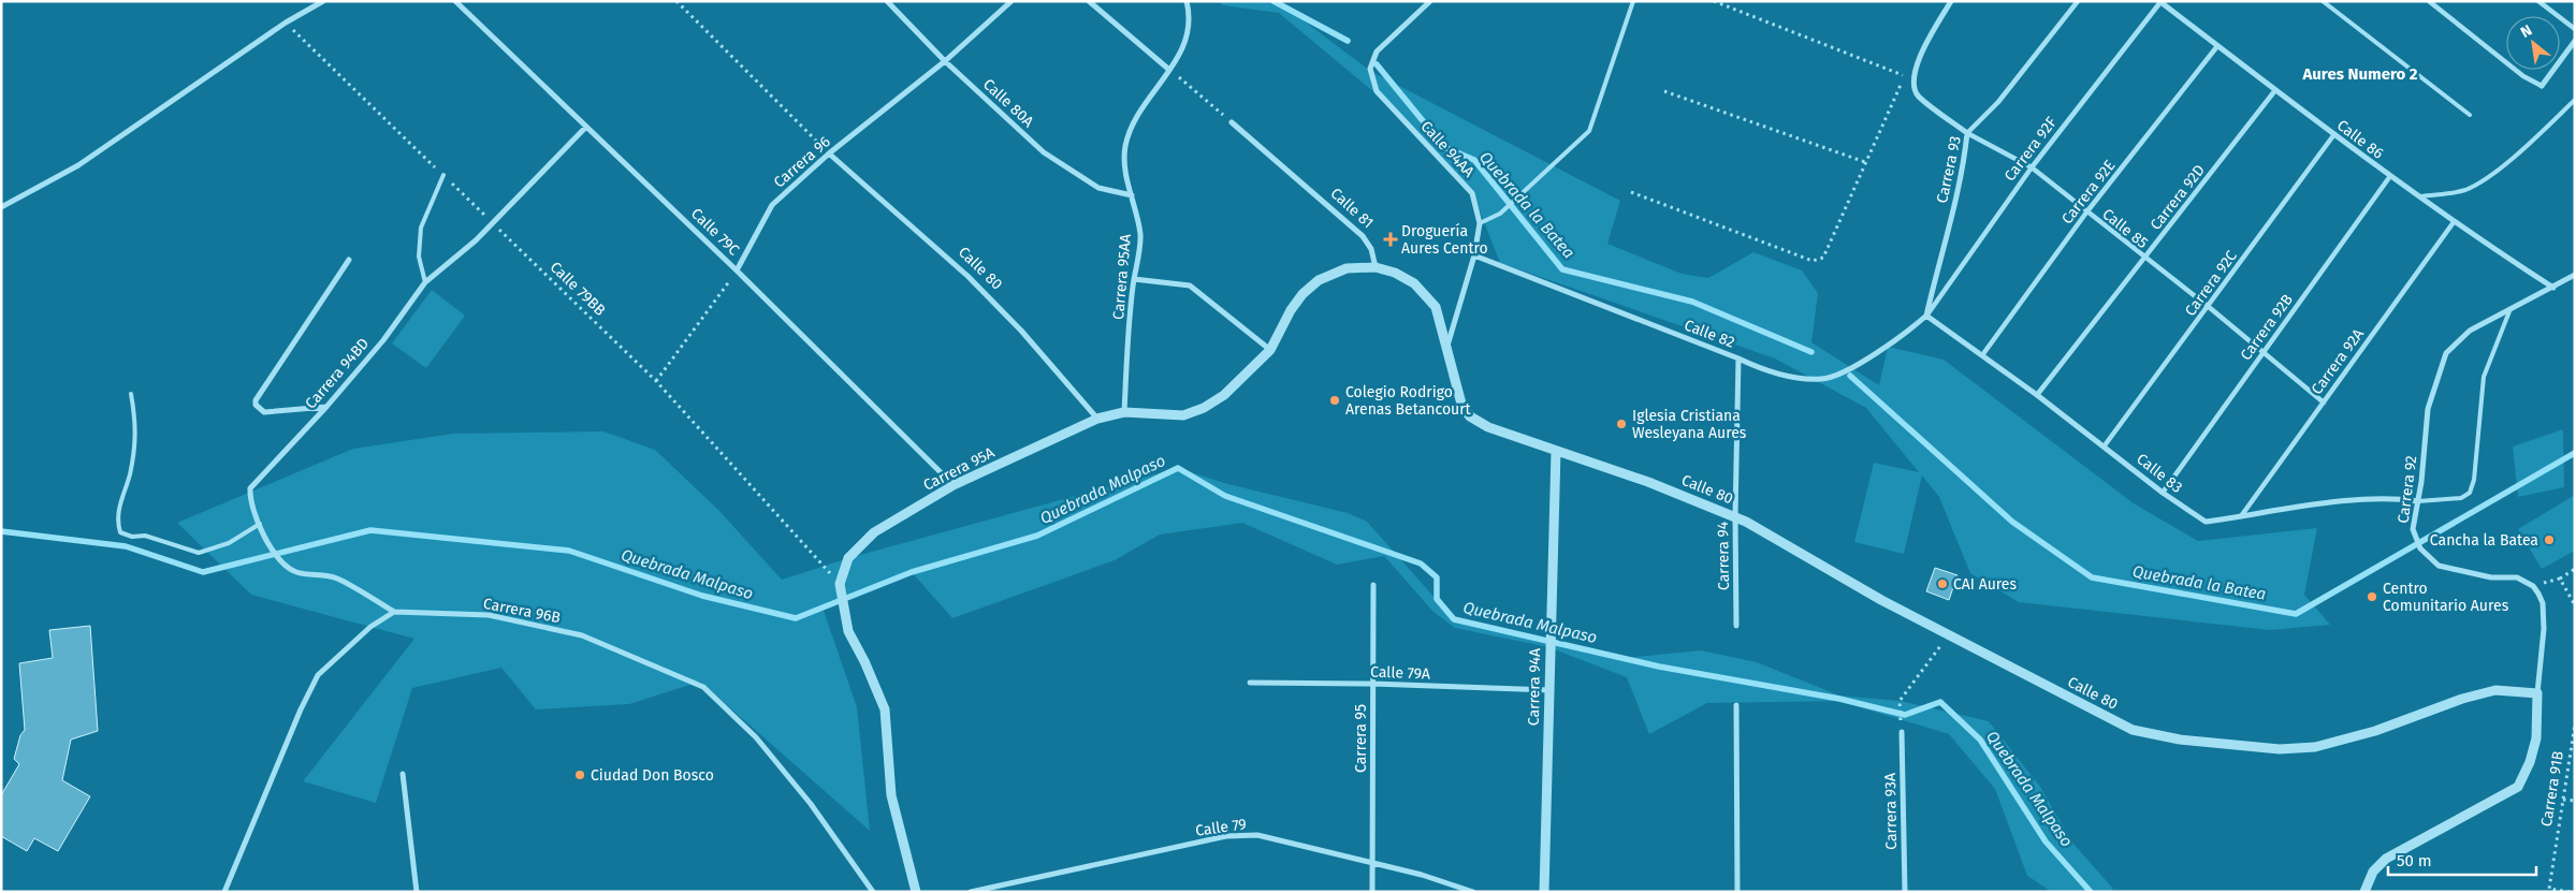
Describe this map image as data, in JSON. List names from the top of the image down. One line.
{"streets":{"street":["Calle 80A","Calle 86","Calle 94AA","Carrera 92F","Carrera 96","Carrera 93","Carrera 92E","Carrera 92D","Calle 81","Calle 85","Calle 79C","Calle 80","Carrera 95AA","Carrera 92C","Carrera 92B","Calle 82","Carrera 92A","Carrera 94BD","Carrera 95A","Calle 83","Carrera 92","Carrera 94","Carrera 96B","Calle 79A","Carrera 94A","Carrera 95","Carrera 93A","Calle 79"],"path":["Calle 79BB","Carrera 91B"]},"crossings":[["Calle 80A","Carrera 96"],["Calle 80A","Carrera 95AA"],["Calle 86","Carrera 92F"],["Calle 86","Carrera 92E"],["Calle 86","Carrera 92D"],["Calle 86","Carrera 92C"],["Calle 86","Carrera 92B"],["Calle 86","Carrera 92A"],["Calle 86","Carrera 92"],["Calle 94AA","Calle 80"],["Calle 94AA","Calle 82"],["Carrera 92F","Carrera 93"],["Carrera 92F","Calle 85"],["Carrera 92F","Calle 82"],["Carrera 92F","Calle 83"],["Carrera 96","Calle 79C"],["Carrera 96","Calle 80"],["Carrera 93","Calle 85"],["Carrera 93","Calle 82"],["Carrera 93","Calle 83"],["Carrera 92E","Calle 85"],["Carrera 92E","Calle 83"],["Carrera 92D","Calle 85"],["Carrera 92D","Calle 83"],["Calle 81","Carrera 95A"],["Calle 85","Carrera 92C"],["Calle 85","Carrera 92B"],["Calle 85","Carrera 92A"],["Calle 79C","Carrera 94BD"],["Calle 79C","Carrera 95A"],["Calle 80","Carrera 95A"],["Calle 80","Carrera 94"],["Calle 80","Carrera 94A"],["Carrera 95AA","Carrera 95A"],["Carrera 92C","Calle 83"],["Calle 79BB","Carrera 94BD"],["Calle 79BB","Carrera 95A"],["Carrera 92B","Calle 83"],["Calle 82","Calle 83"],["Calle 82","Carrera 94"],["Carrera 92A","Calle 83"],["Carrera 94BD","Carrera 96B"],["Calle 83","Carrera 92"],["Calle 79A","Carrera 94A"],["Calle 79A","Carrera 95"],["Carrera 95","Calle 79"]],"districts":["Aures Numero 2"],"water":["Quebrada la Batea","Quebrada Malpaso"],"places":{"health":["Droguería Aures Centro"],"other":["Colegio Rodrigo Arenas Betancourt","Iglesia Cristiana Wesleyana Aures","Cancha la Batea","CAI Aures","Centro Comunitario Aures","Ciudad Don Bosco"]},"scale_bar":"50 m","north":"top left"}
